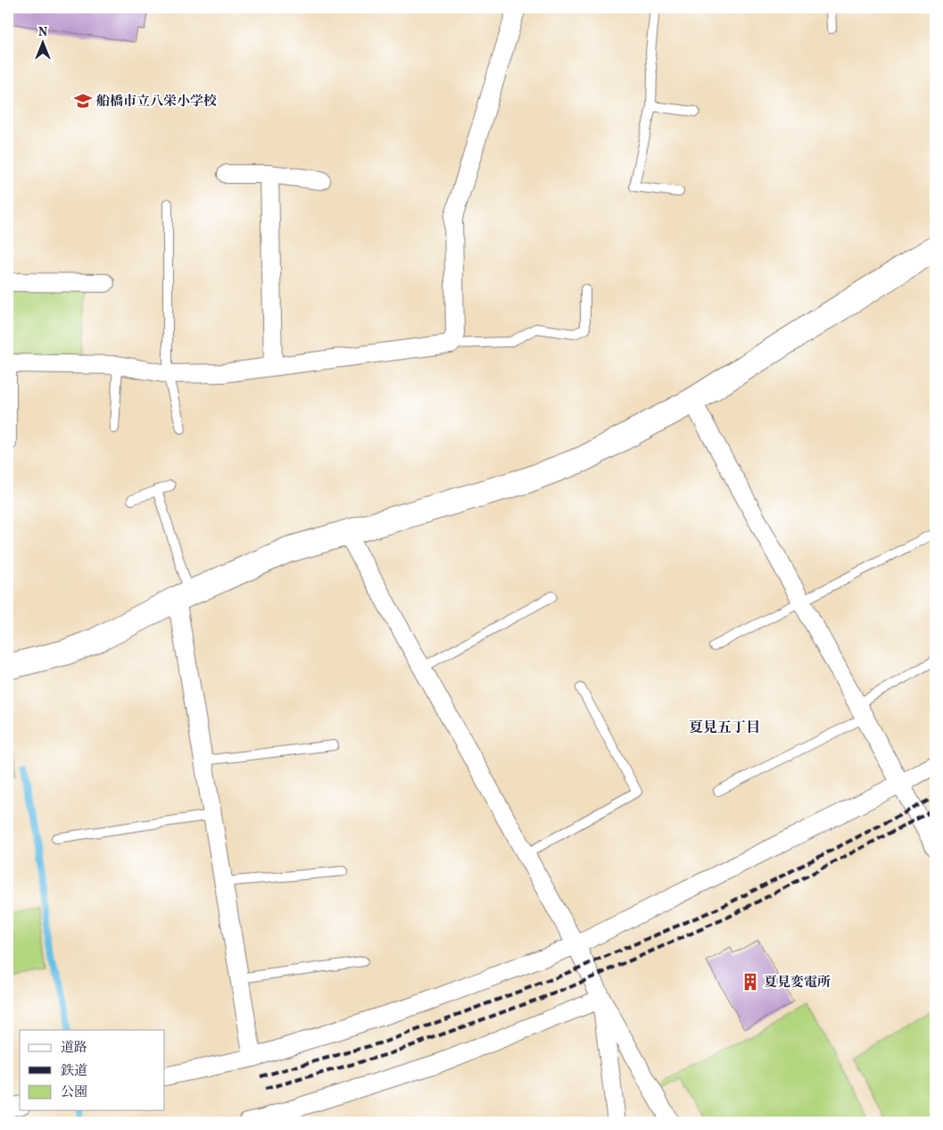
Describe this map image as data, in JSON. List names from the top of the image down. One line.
{"districts":["夏見五丁目"],"places":{"school or university":["船橋市立八栄小学校"],"building":["夏見変電所"]},"legend":["道路","鉄道","公園"],"north":"top"}
